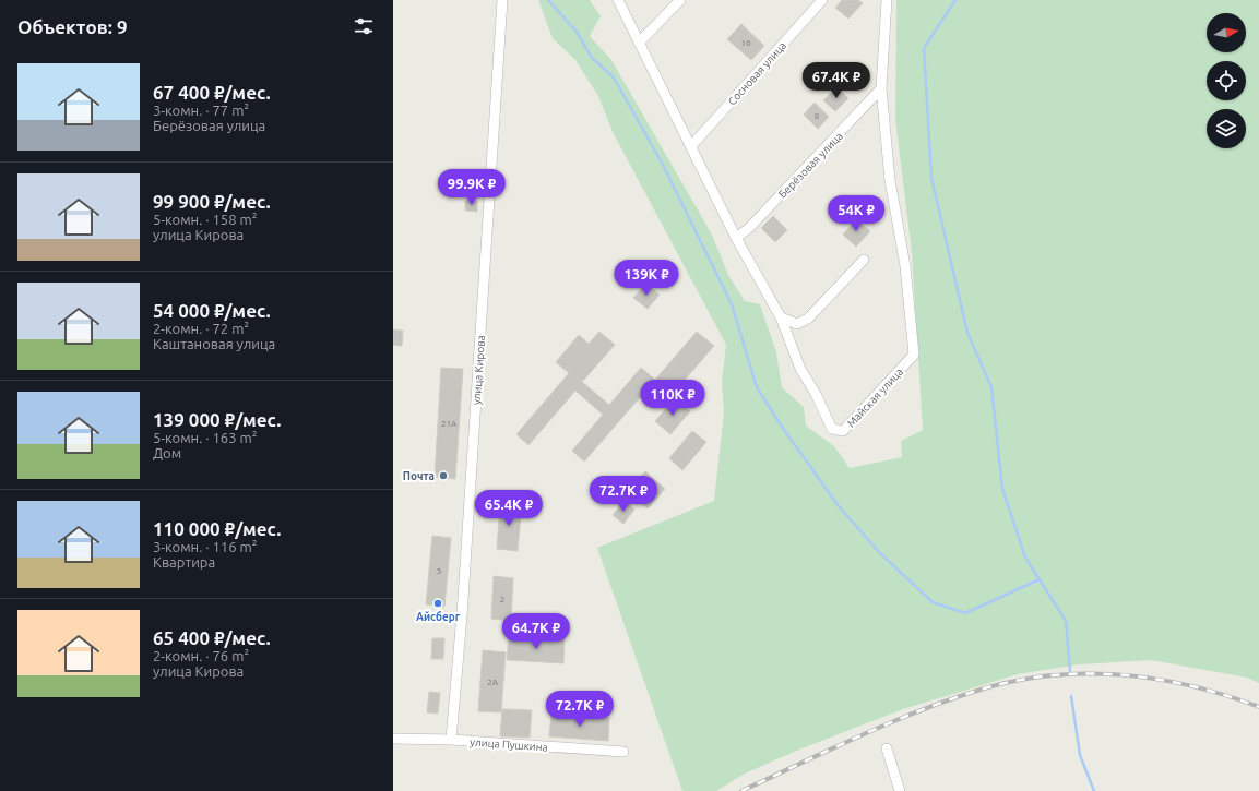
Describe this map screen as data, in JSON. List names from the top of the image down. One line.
{"streets":{"street":["Сосновая улица","Берёзовая улица","улица Кирова","Майская улица","улица Пушкина"]},"crossings":[["Берёзовая улица","Майская улица"],["улица Кирова","улица Пушкина"]],"places":["Почта","Айсберг"],"house_numbers":["16","8","21А","5","2","2А"],"north":"right","page":{"heading":"Объектов: 9","list":[{"name":"67 400 ₽/мес.","note":"3-комн. · 77 m² · Берёзовая улица"},{"name":"99 900 ₽/мес.","note":"5-комн. · 158 m² · улица Кирова"},{"name":"54 000 ₽/мес.","note":"2-комн. · 72 m² · Каштановая улица"},{"name":"139 000 ₽/мес.","note":"5-комн. · 163 m² · Дом"},{"name":"110 000 ₽/мес.","note":"3-комн. · 116 m² · Квартира"},{"name":"65 400 ₽/мес.","note":"2-комн. · 76 m² · улица Кирова"}],"price":["67.4K ₽","99.9K ₽","54K ₽","139K ₽","110K ₽","72.7K ₽","65.4K ₽","64.7K ₽","72.7K ₽"]}}
